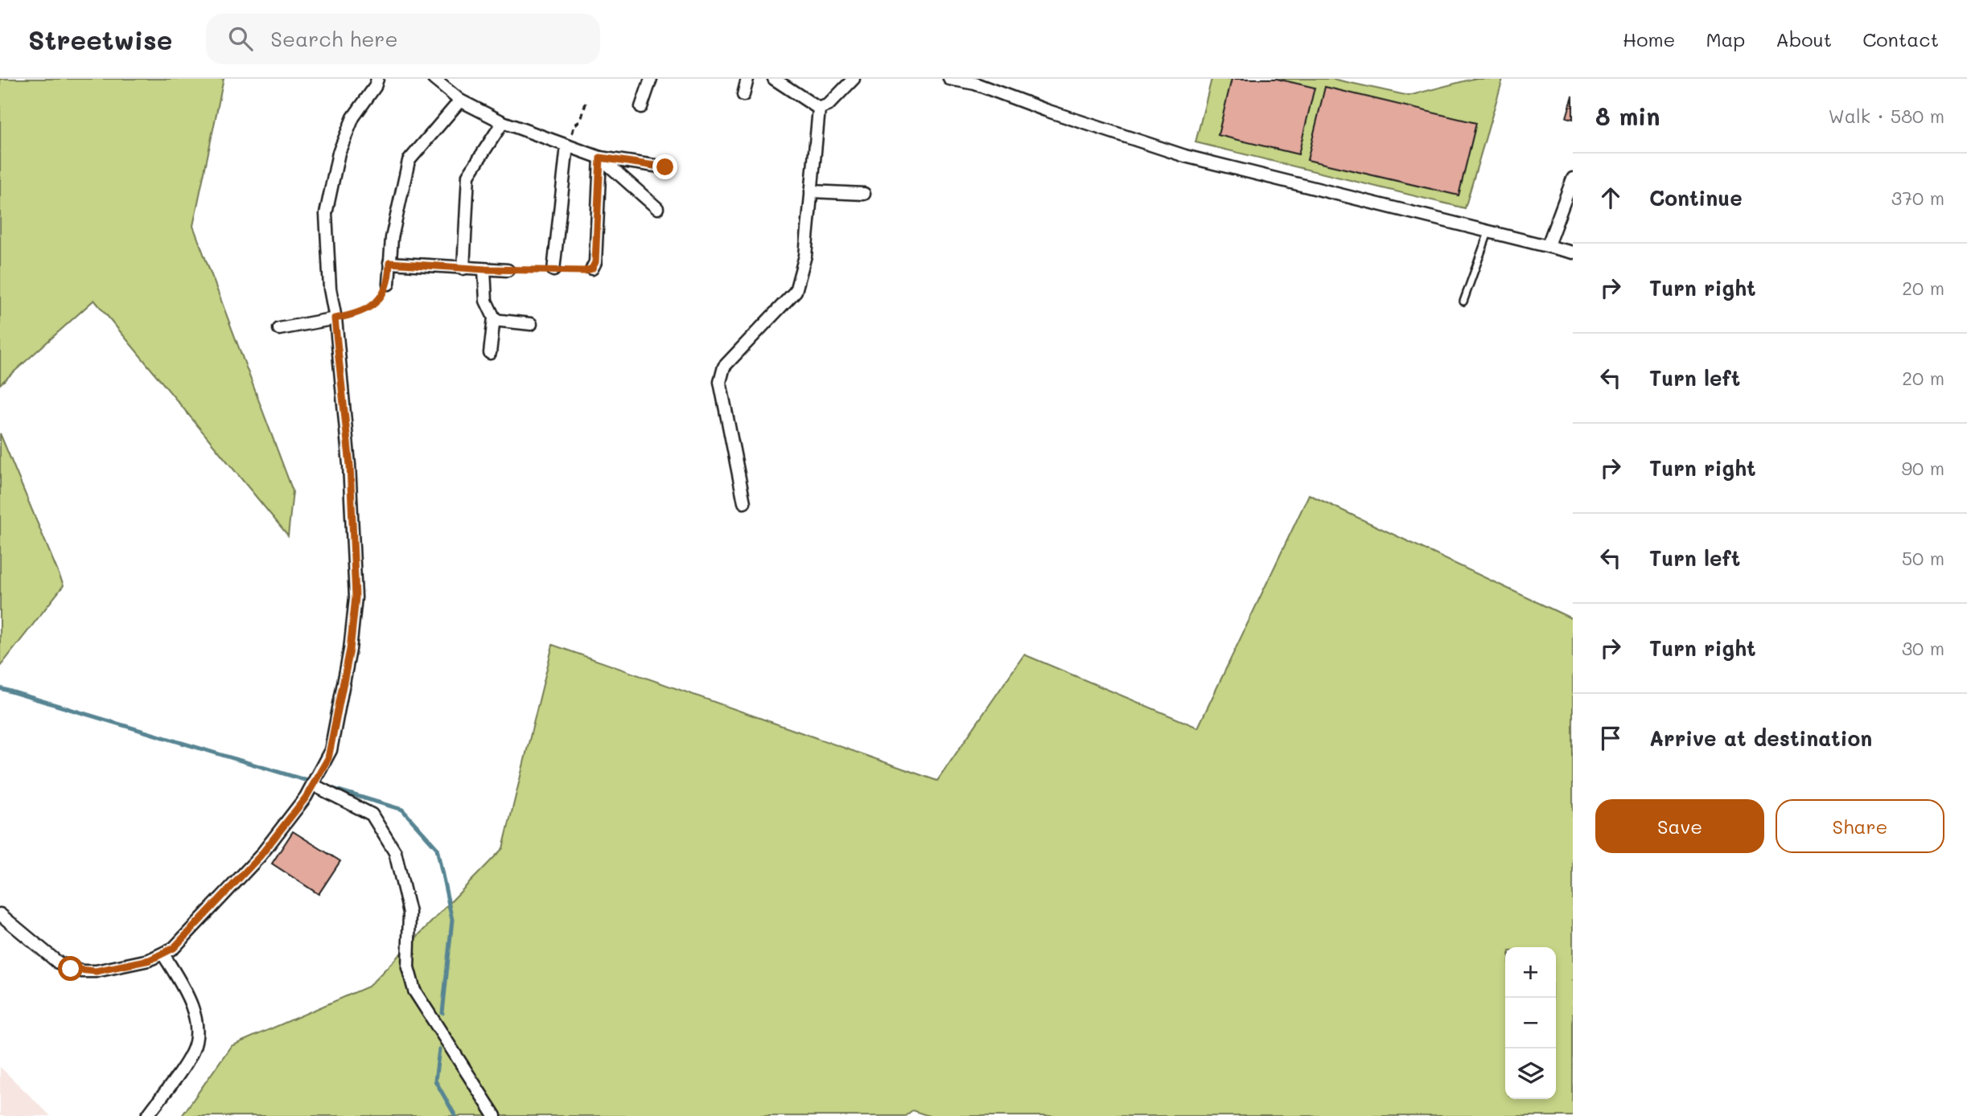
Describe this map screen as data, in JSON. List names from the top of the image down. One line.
{"page":{"header":"Streetwise","search":"Search here","nav":["Home","Map","About","Contact"],"heading":["8 min","Walk · 580 m"],"list":[["Continue","370 m"],["Turn right","20 m"],["Turn left","20 m"],["Turn right","90 m"],["Turn left","50 m"],["Turn right","30 m"],"Arrive at destination"],"buttons":["Save","Share"],"map_buttons":["+","−"]}}
